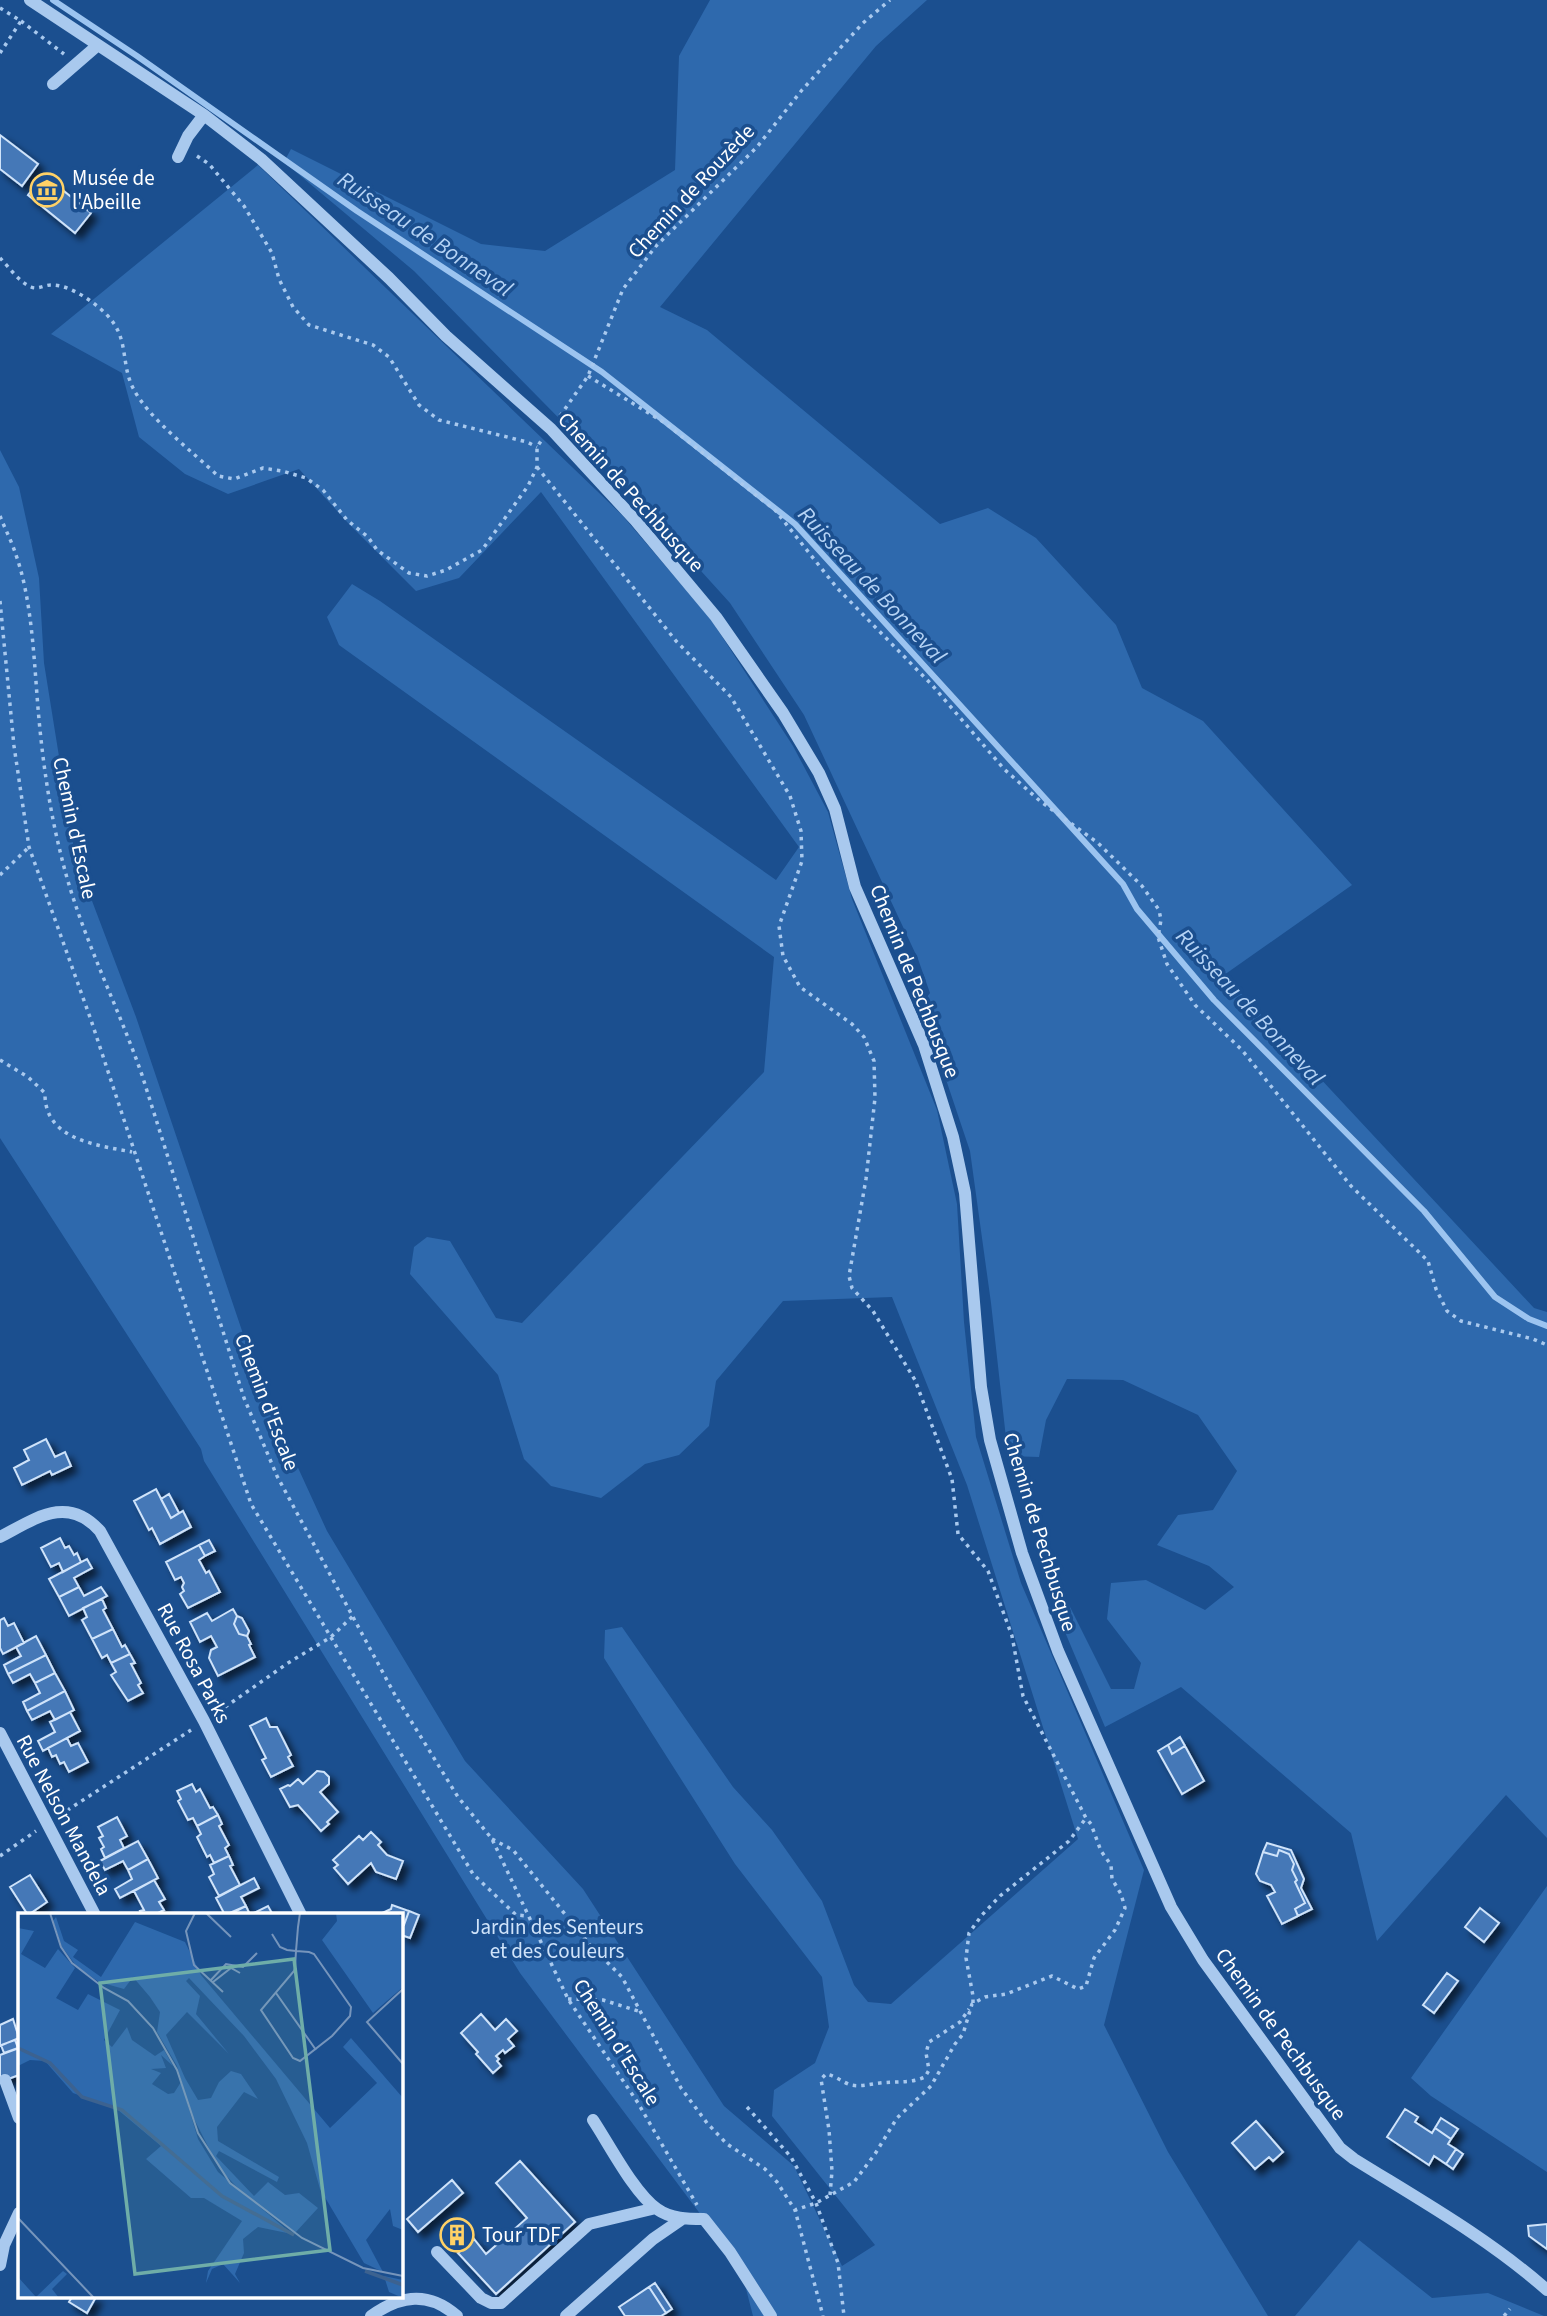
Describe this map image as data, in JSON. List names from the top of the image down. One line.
{"streets":{"street":["Chemin de Pechbusque","Rue Rosa Parks","Rue Nelson Mandela"],"path":["Chemin de Rouzède","Chemin d'Escale"]},"crossings":[["Chemin de Rouzède","Chemin de Pechbusque"]],"water":["Ruisseau de Bonneval"],"parks":["Jardin des Senteurs et des Couleurs"],"places":{"museum":["Musée de l'Abeille"],"building":["Tour TDF"]}}
